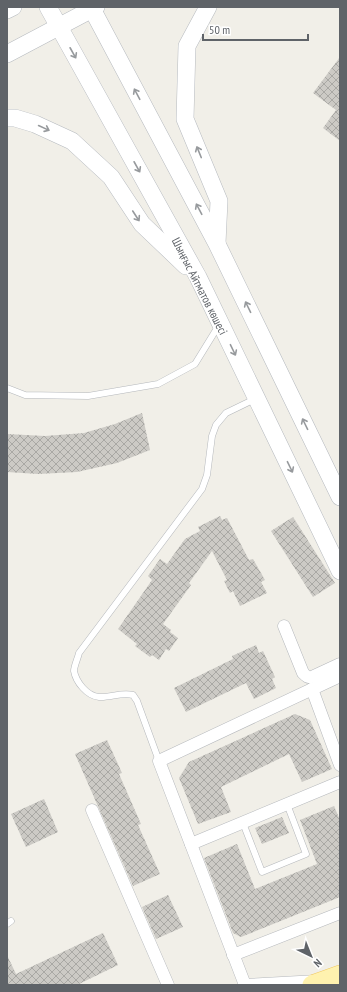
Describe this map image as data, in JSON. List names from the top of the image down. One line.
{"streets":{"main road":["Шыңғыс Айтматов көшесі"]},"scale_bar":"50 m","north":"bottom right"}
